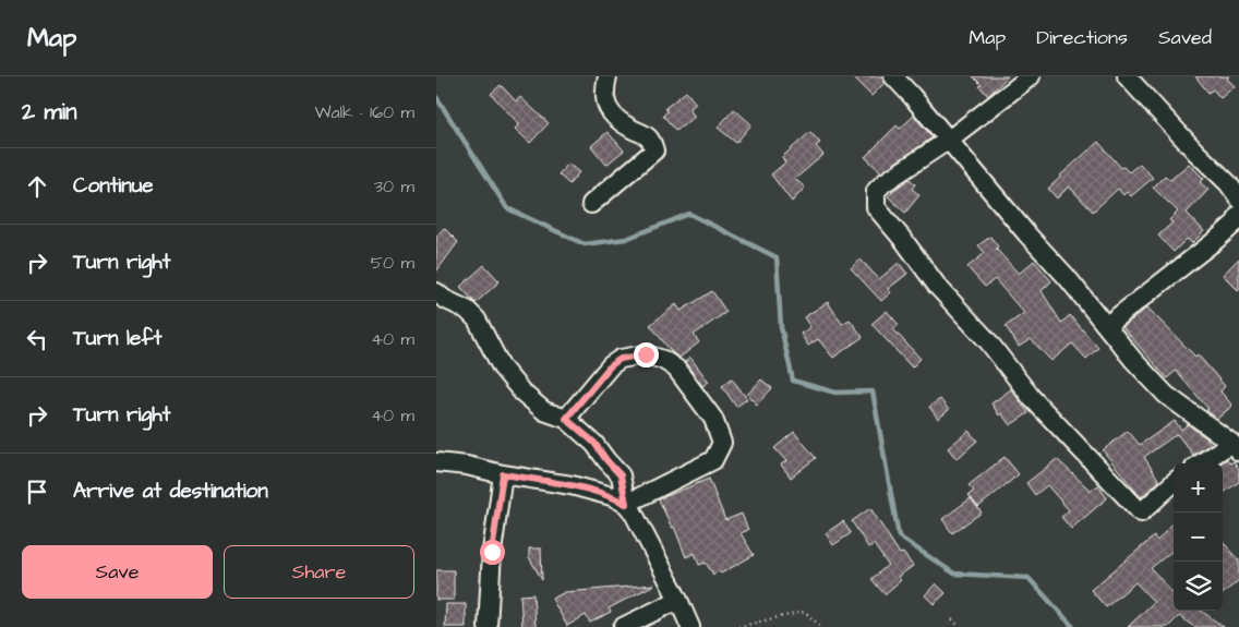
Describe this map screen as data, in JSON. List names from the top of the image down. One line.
{"page":{"header":"Map","nav":["Map","Directions","Saved"],"heading":["2 min","Walk · 160 m"],"list":[["Continue","30 m"],["Turn right","50 m"],["Turn left","40 m"],["Turn right","40 m"],"Arrive at destination"],"map_buttons":["+","−"],"buttons":["Save","Share"]}}
